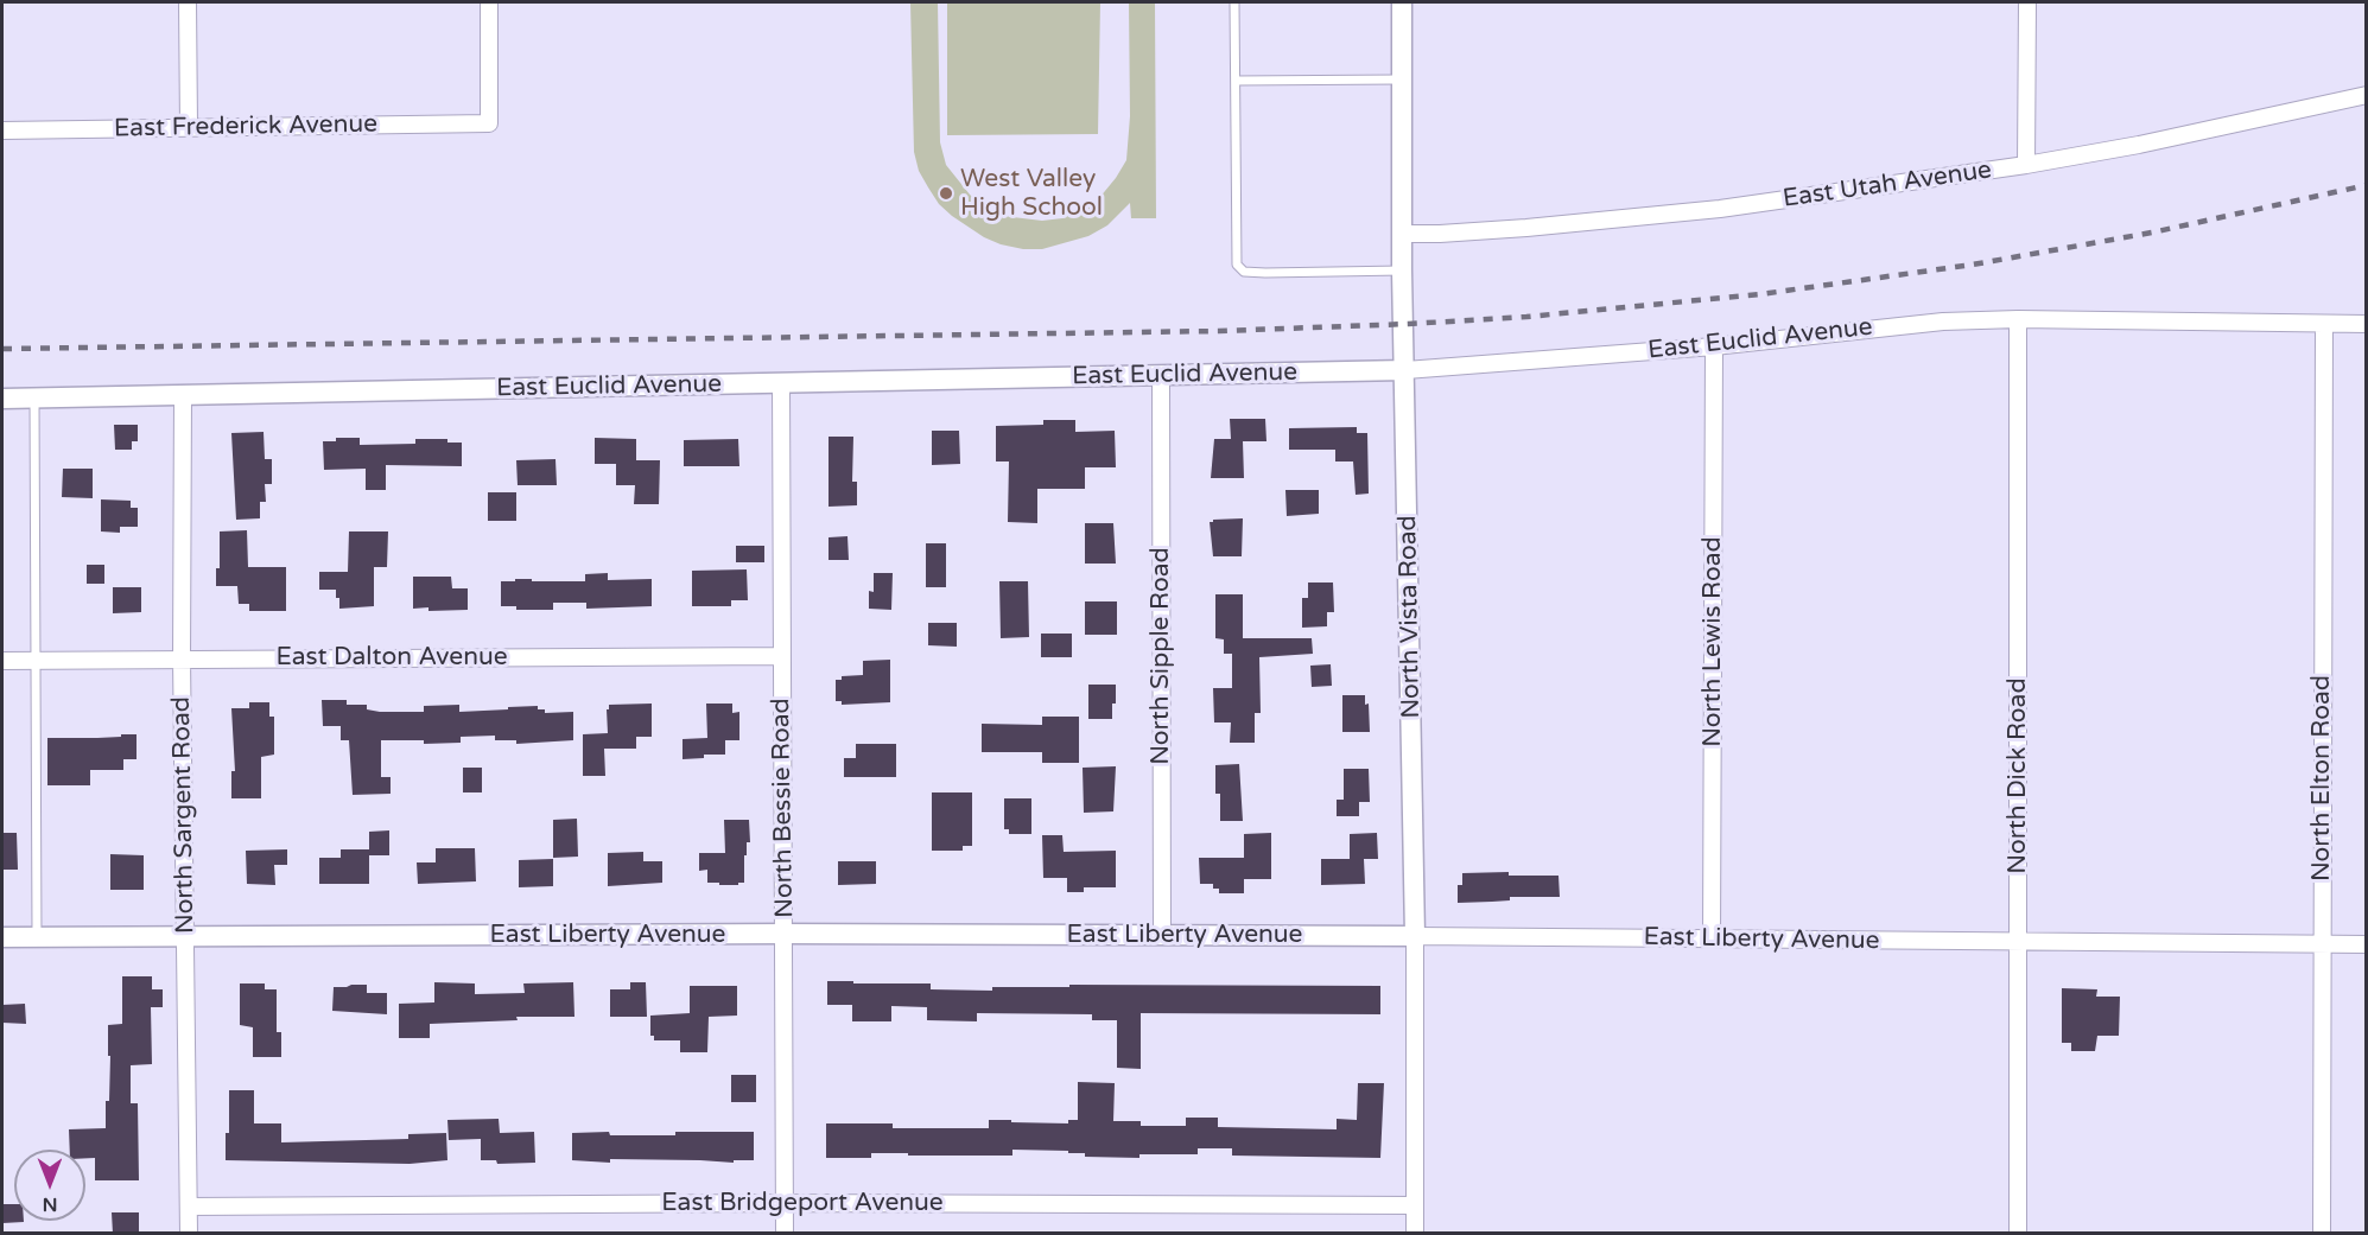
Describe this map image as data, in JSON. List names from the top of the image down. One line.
{"streets":{"street":["East Frederick Avenue","East Utah Avenue","East Euclid Avenue","North Vista Road","North Lewis Road","North Sipple Road","East Dalton Avenue","North Dick Road","North Elton Road","North Bessie Road","North Sargent Road","East Liberty Avenue","East Bridgeport Avenue"]},"crossings":[["East Utah Avenue","North Vista Road"],["East Euclid Avenue","North Vista Road"],["East Euclid Avenue","North Lewis Road"],["East Euclid Avenue","North Sipple Road"],["East Euclid Avenue","North Dick Road"],["East Euclid Avenue","North Elton Road"],["East Euclid Avenue","North Bessie Road"],["East Euclid Avenue","North Sargent Road"],["North Vista Road","East Liberty Avenue"],["North Vista Road","East Bridgeport Avenue"],["North Lewis Road","East Liberty Avenue"],["North Sipple Road","East Liberty Avenue"],["East Dalton Avenue","North Bessie Road"],["East Dalton Avenue","North Sargent Road"],["North Dick Road","East Liberty Avenue"],["North Elton Road","East Liberty Avenue"],["North Bessie Road","East Liberty Avenue"],["North Bessie Road","East Bridgeport Avenue"],["North Sargent Road","East Liberty Avenue"],["North Sargent Road","East Bridgeport Avenue"]],"places":["West Valley High School"],"north":"bottom"}
